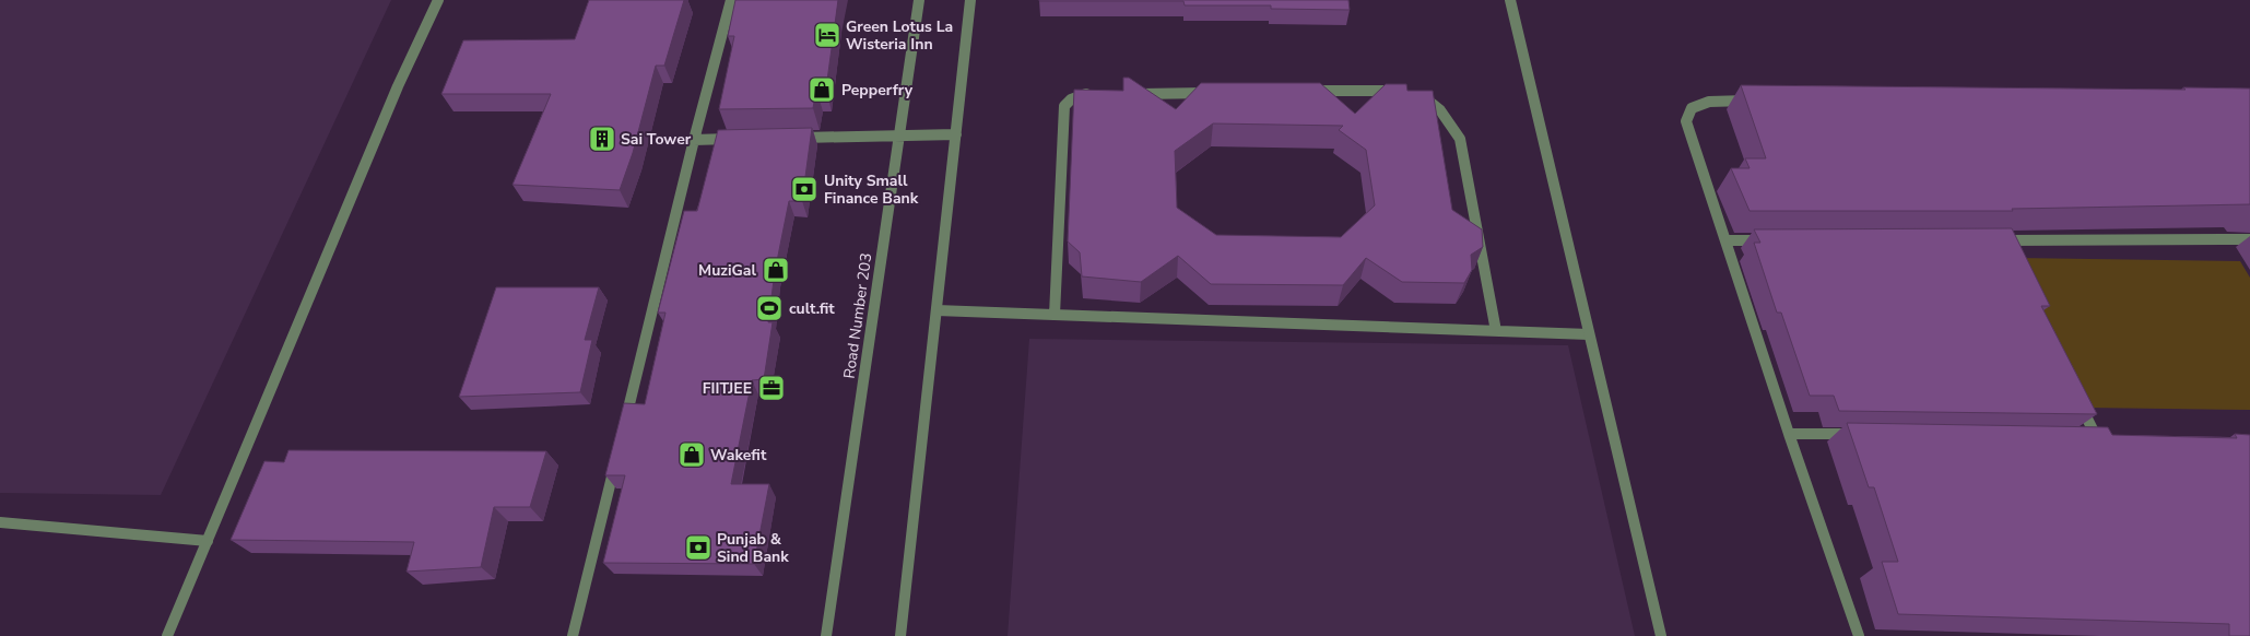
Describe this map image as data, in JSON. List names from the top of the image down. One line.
{"streets":{"street":["Road Number 203"]},"places":{"hotel":["Green Lotus La Wisteria Inn"],"shop":["Pepperfry","MuziGal","Wakefit"],"building":["Sai Tower"],"bank":["Unity Small Finance Bank","Punjab & Sind Bank"],"sports":["cult.fit"],"office":["FIITJEE"]}}
